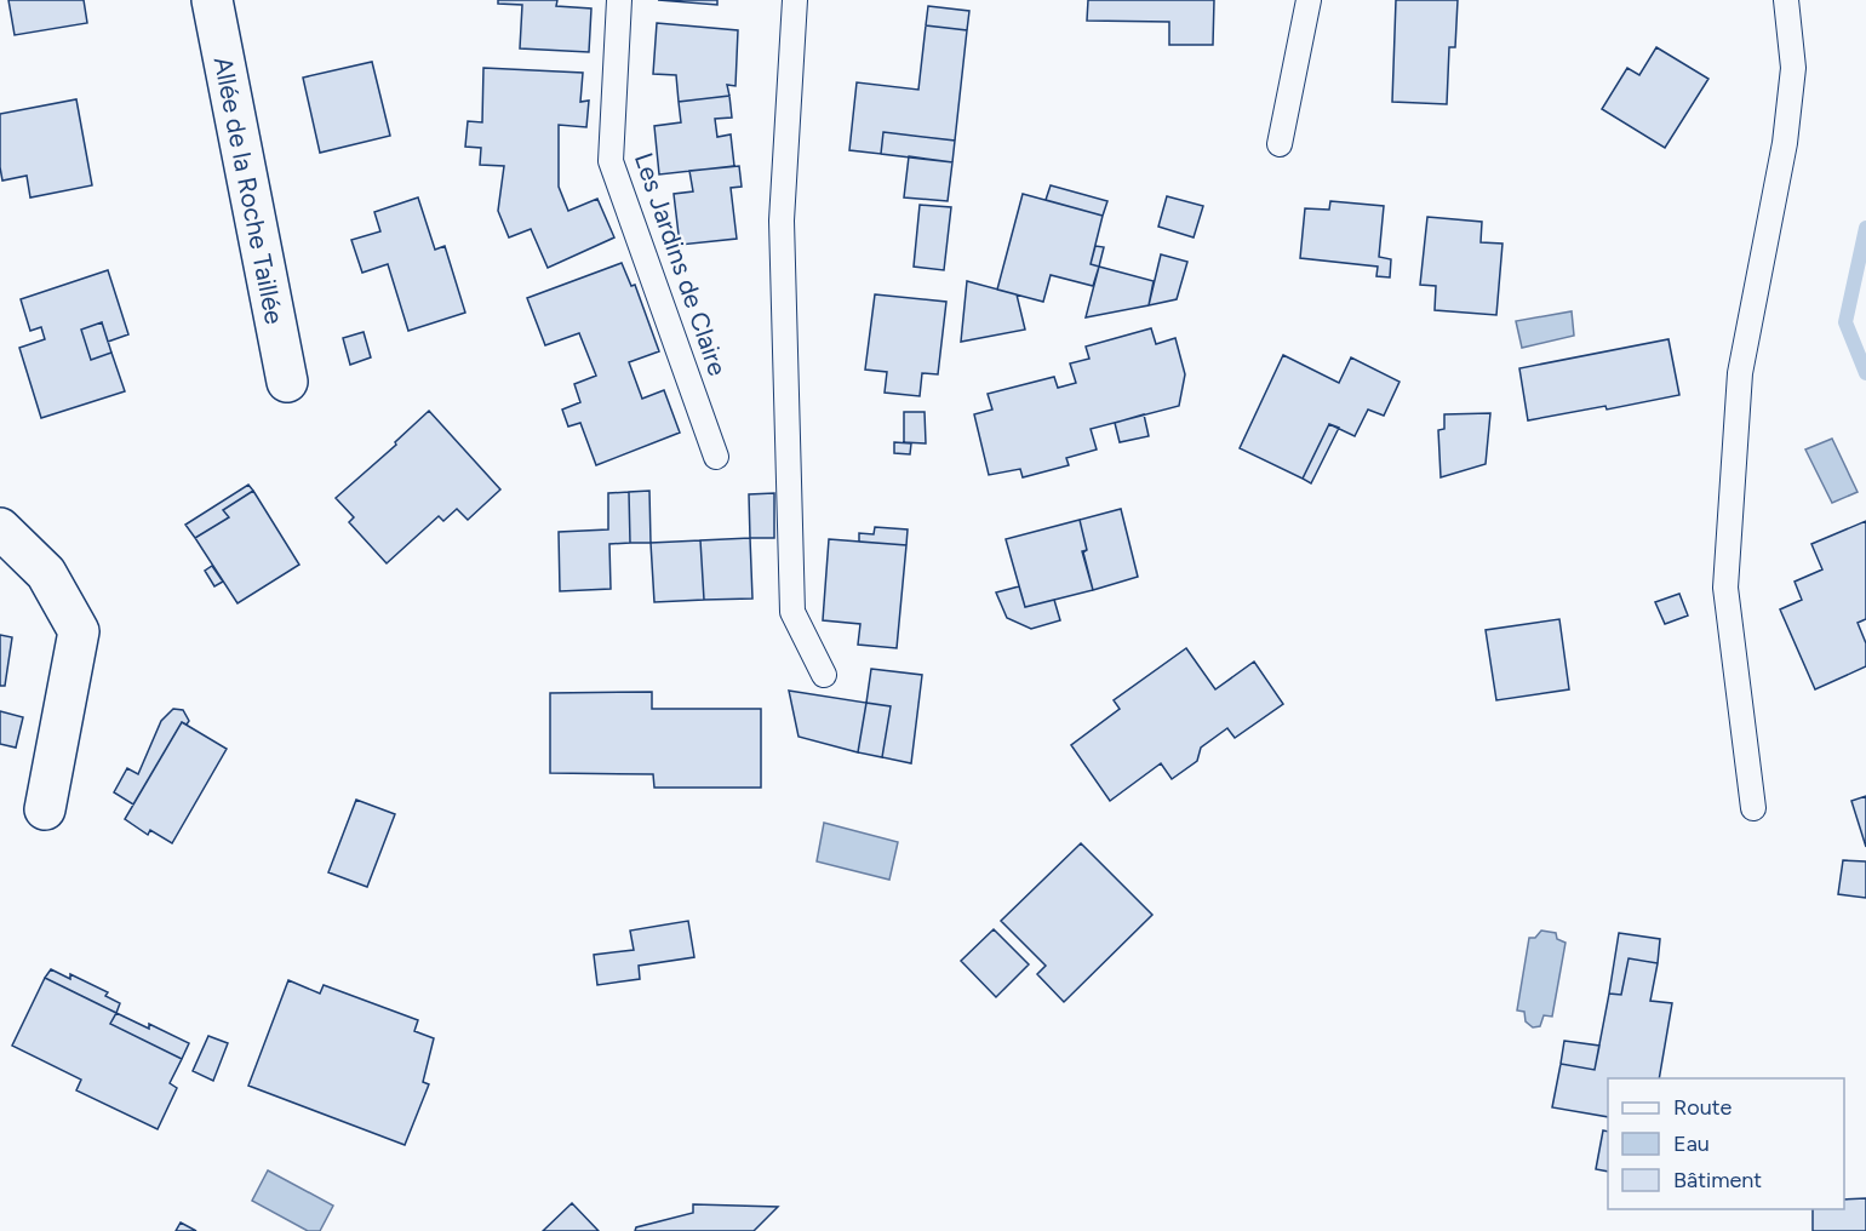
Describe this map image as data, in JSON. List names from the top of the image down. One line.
{"streets":{"street":["Allée de la Roche Taillée"],"lane":["Les Jardins de Claire"]},"legend":["Route","Eau","Bâtiment"]}
